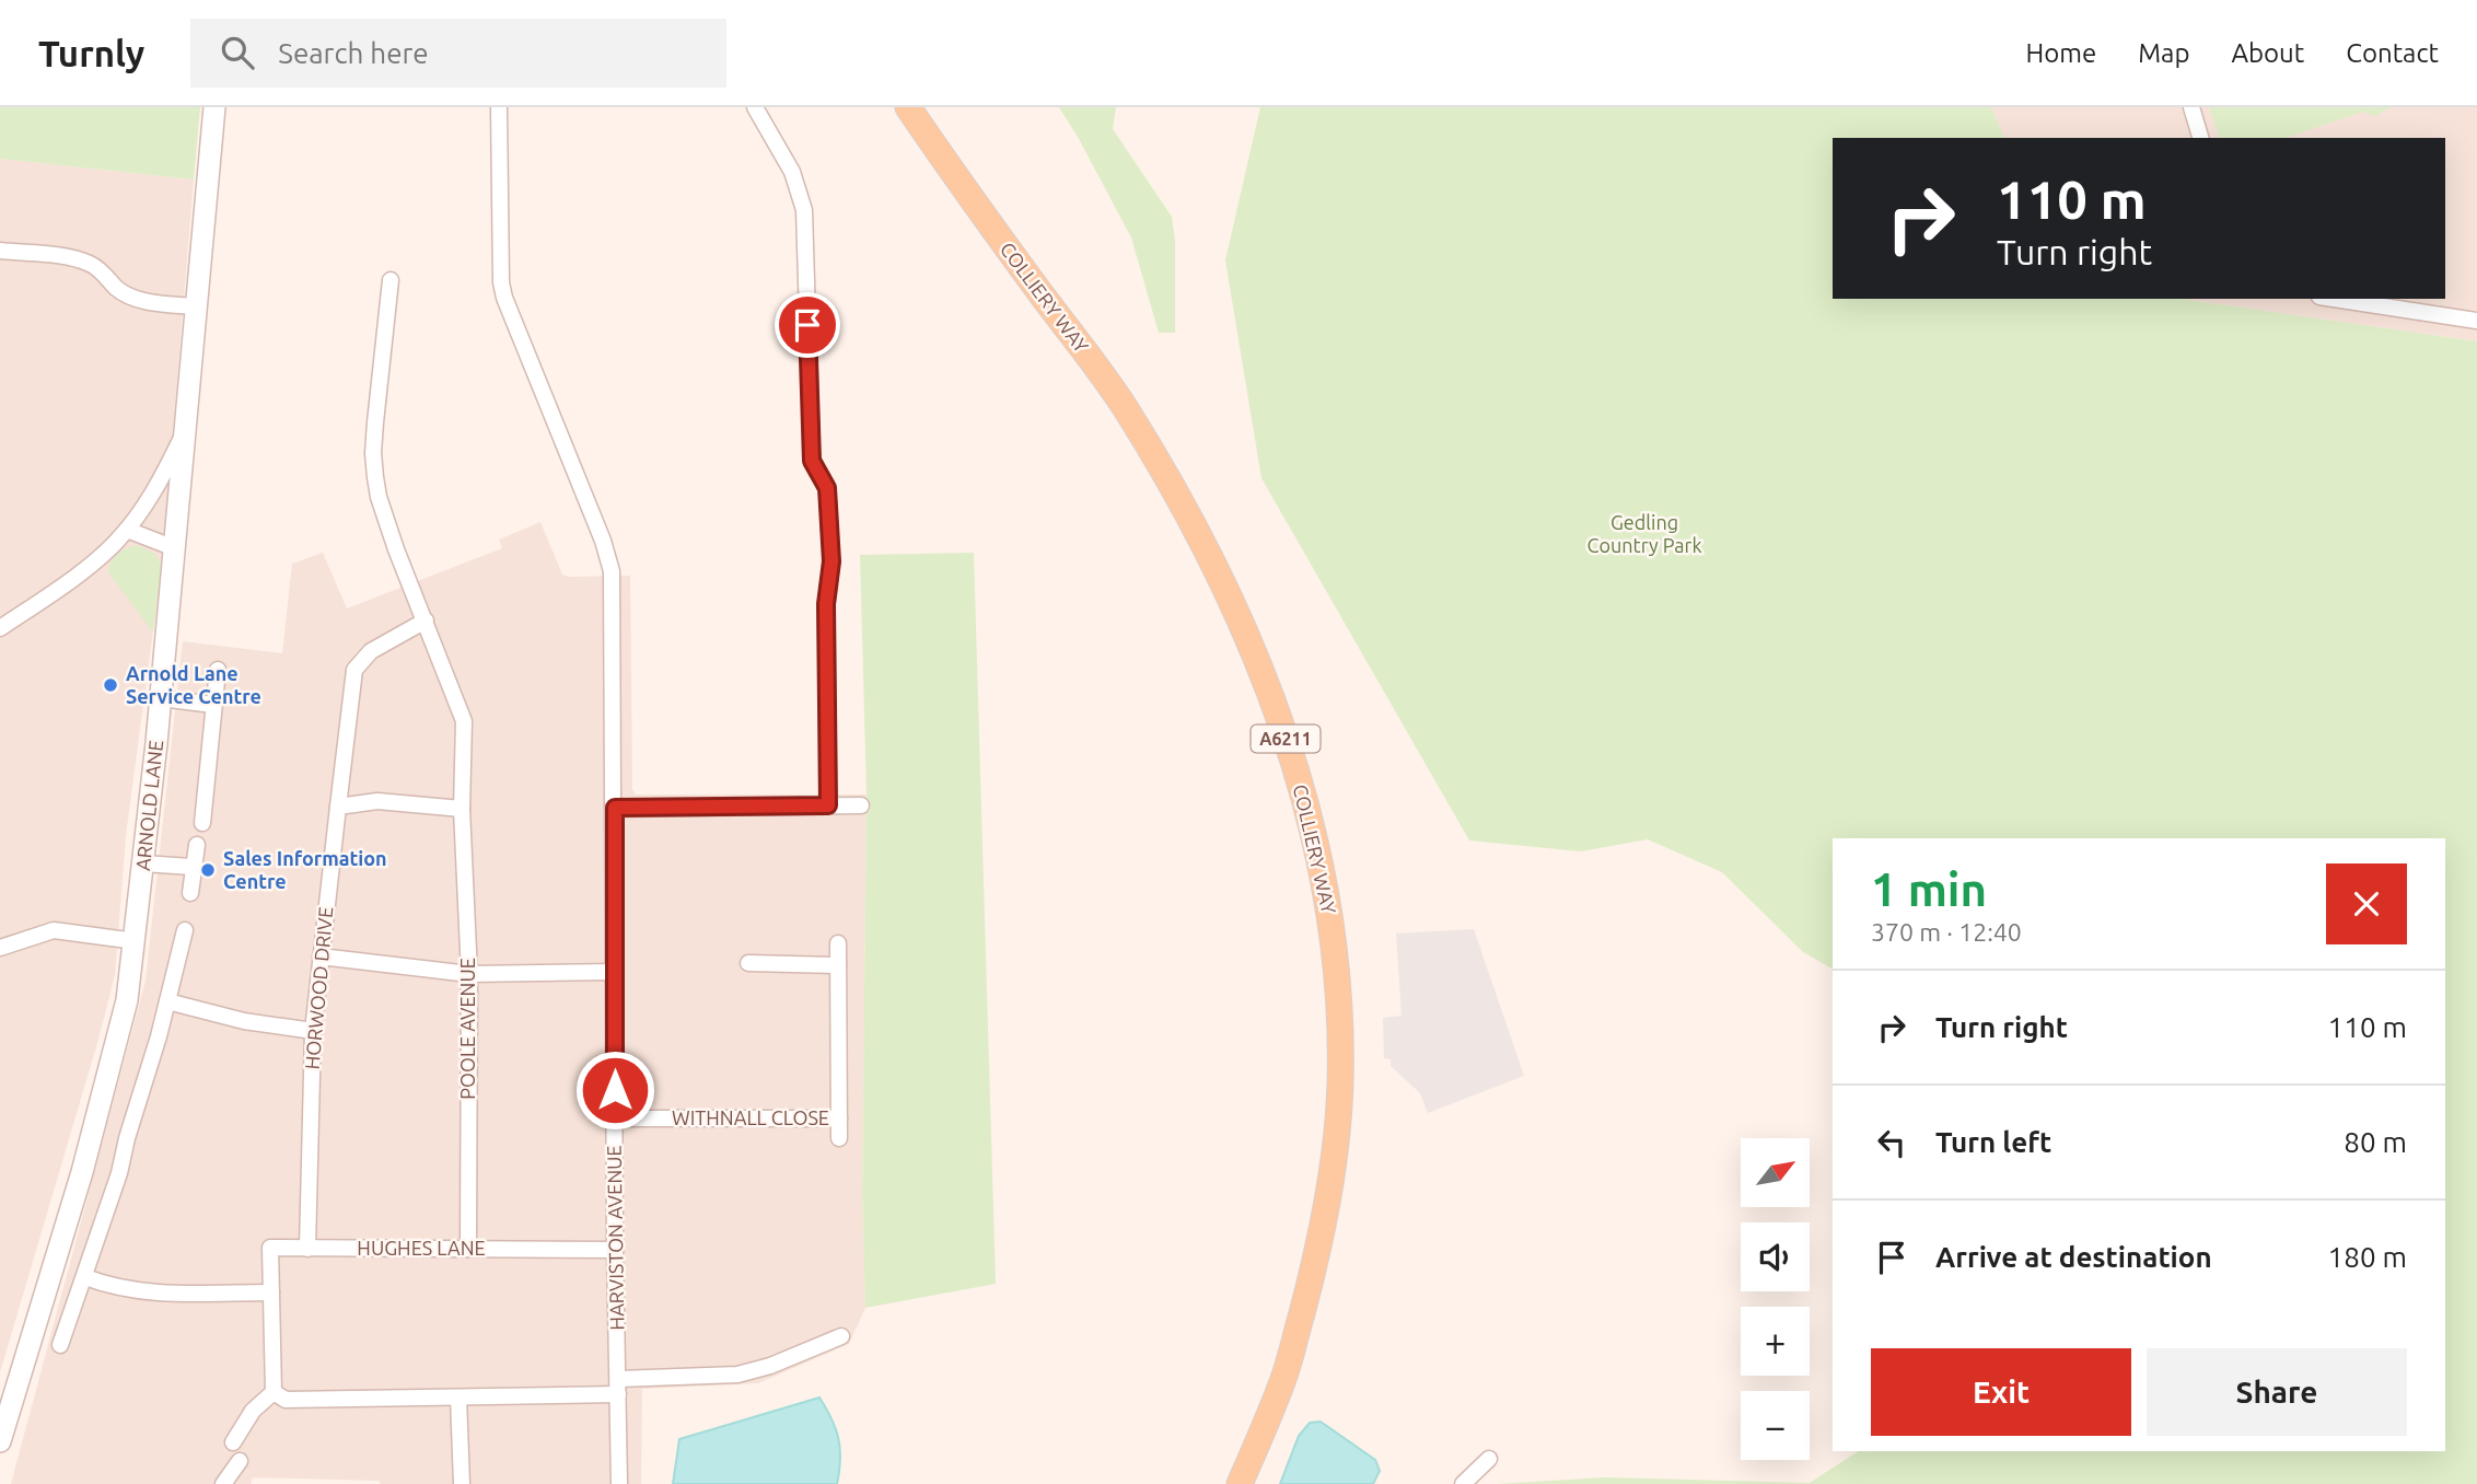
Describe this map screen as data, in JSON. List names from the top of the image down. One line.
{"streets":{"main road":["COLLIERY WAY","A6211"],"street":["ARNOLD LANE","HORWOOD DRIVE","POOLE AVENUE","WITHNALL CLOSE","HARVISTON AVENUE","HUGHES LANE"]},"crossings":[["HORWOOD DRIVE","POOLE AVENUE"],["HORWOOD DRIVE","HUGHES LANE"],["POOLE AVENUE","HUGHES LANE"],["WITHNALL CLOSE","HARVISTON AVENUE"],["HARVISTON AVENUE","HUGHES LANE"]],"parks":["Gedling Country Park"],"places":["Arnold Lane Service Centre","Sales Information Centre"],"north":"top right","page":{"header":"Turnly","search":"Search here","nav":["Home","Map","About","Contact"],"turn":["110 m","Turn right"],"heading":["1 min","370 m · 12:40"],"list":[{"name":"Turn right","value":"110 m"},{"name":"Turn left","value":"80 m"},{"name":"Arrive at destination","value":"180 m"}],"map_buttons":["+","−"],"buttons":["Exit","Share"]}}
